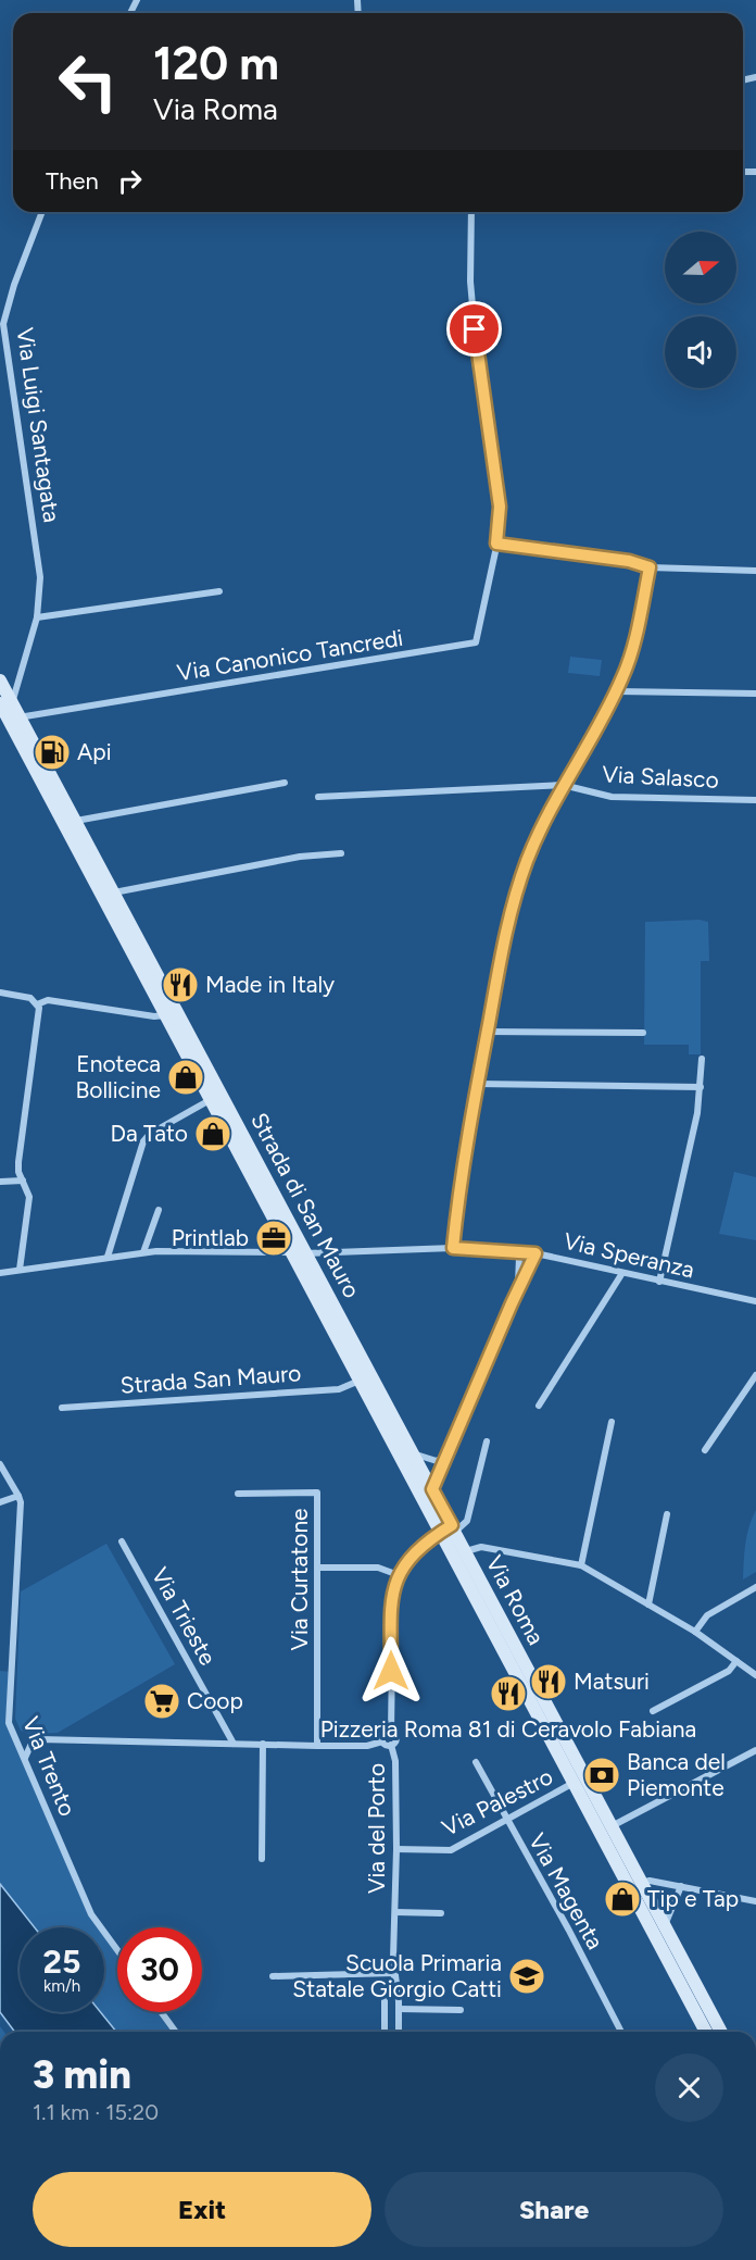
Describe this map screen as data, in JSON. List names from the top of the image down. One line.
{"streets":{"main road":["Strada di San Mauro","Via Roma"],"street":["Via Luigi Santagata","Via Canonico Tancredi","Via Salasco","Via Speranza","Strada San Mauro","Via Curtatone","Via Trieste","Via Trento","Via Palestro","Via del Porto","Via Magenta"]},"crossings":[["Via Luigi Santagata","Strada di San Mauro"],["Via Canonico Tancredi","Strada di San Mauro"],["Strada di San Mauro","Via Speranza"],["Strada di San Mauro","Strada San Mauro"],["Strada di San Mauro","Via Roma"],["Via Roma","Via Palestro"],["Via Roma","Via del Porto"],["Via Palestro","Via del Porto"],["Via Palestro","Via Magenta"]],"places":{"fuel station":["Api"],"restaurant":["Made in Italy","Matsuri","Pizzeria Roma 81 di Ceravolo Fabiana"],"shop":["Enoteca Bollicine","Da Tato","Tip e Tap"],"office":["Printlab"],"supermarket":["Coop"],"bank":["Banca del Piemonte"],"school or university":["Scuola Primaria Statale Giorgio Catti"]},"north":"right","page":{"turn":["120 m","Via Roma"],"then":"Then","speed":"25 km/h","limit":"30","heading":["3 min","1.1 km · 15:20"],"buttons":["Exit","Share"]}}
